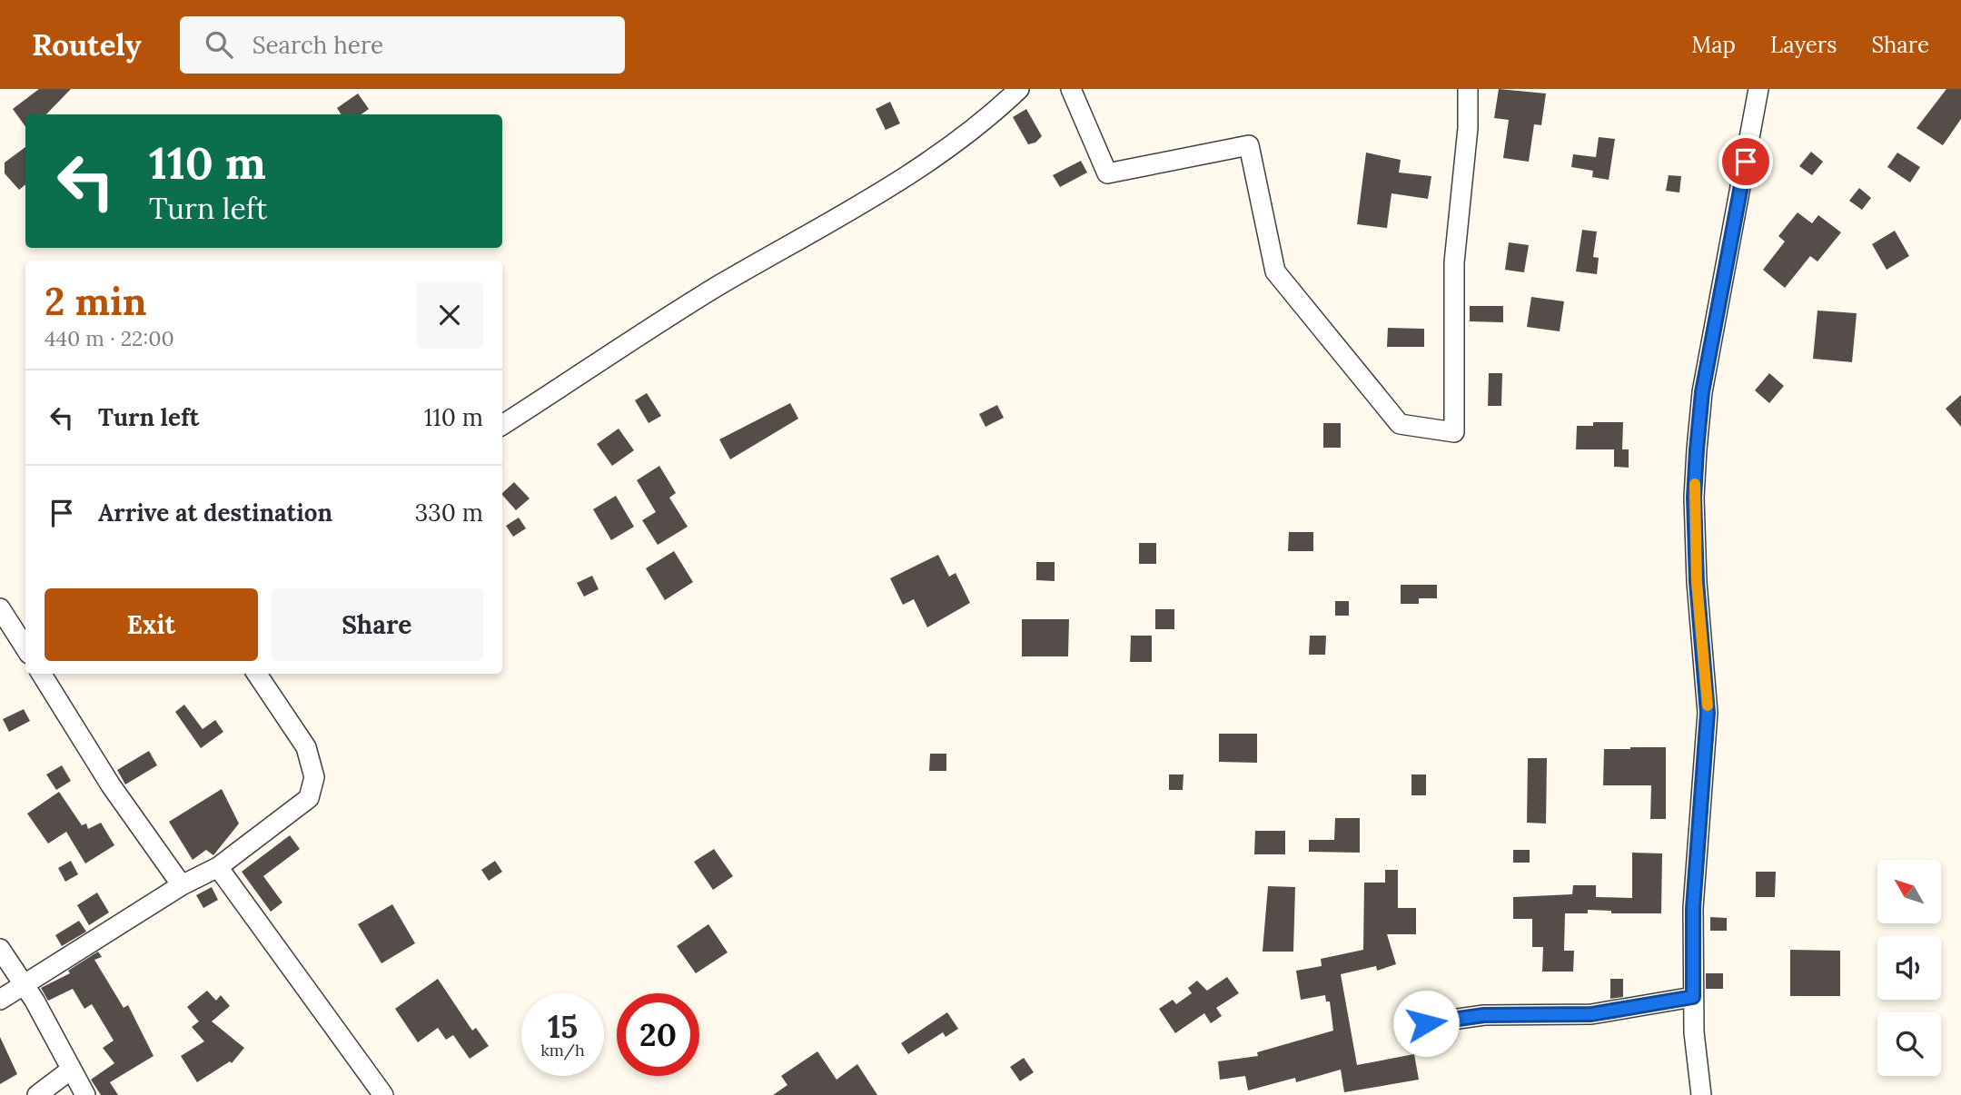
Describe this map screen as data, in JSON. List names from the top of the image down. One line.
{"north":"top left","page":{"header":"Routely","search":"Search here","nav":["Map","Layers","Share"],"turn":["110 m","Turn left"],"heading":["2 min","440 m · 22:00"],"list":[{"name":"Turn left","value":"110 m"},{"name":"Arrive at destination","value":"330 m"}],"buttons":["Exit","Share"],"speed":"15 km/h","limit":"20"}}
